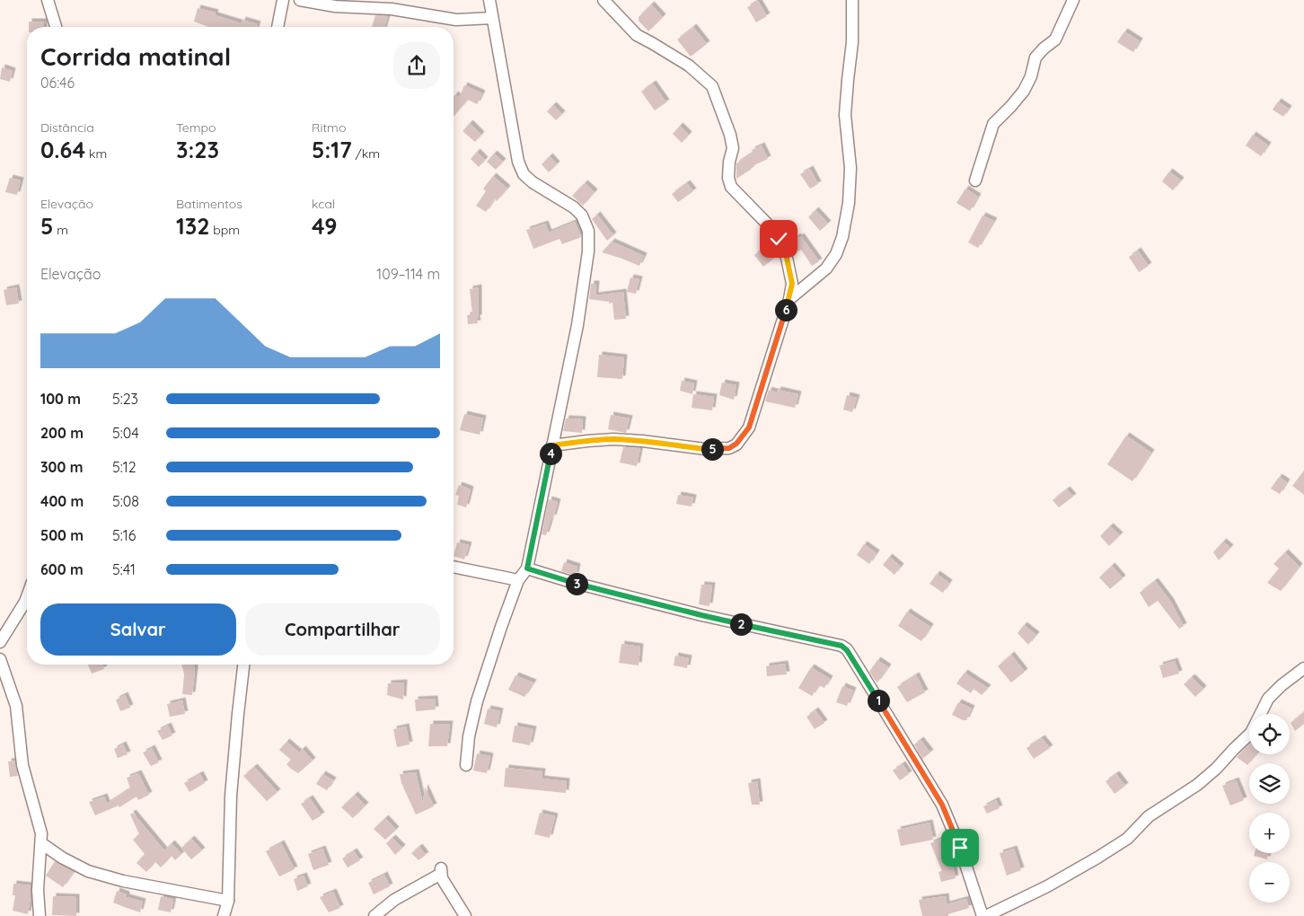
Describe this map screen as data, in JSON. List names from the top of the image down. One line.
{"page":{"heading":["Corrida matinal","06:46"],"stats":[["Distância","0.64 km"],["Tempo","3:23"],["Ritmo","5:17 /km"],["Elevação","5 m"],["Batimentos","132 bpm"],["kcal","49"]],"chart":["Elevação","109–114 m"],"pins":["6","5","4","3","2","1"],"list":[{"name":"100 m","note":"5:23"},{"name":"200 m","note":"5:04"},{"name":"300 m","note":"5:12"},{"name":"400 m","note":"5:08"},{"name":"500 m","note":"5:16"},{"name":"600 m","note":"5:41"}],"buttons":["Salvar","Compartilhar"],"map_buttons":["+","−"]}}
